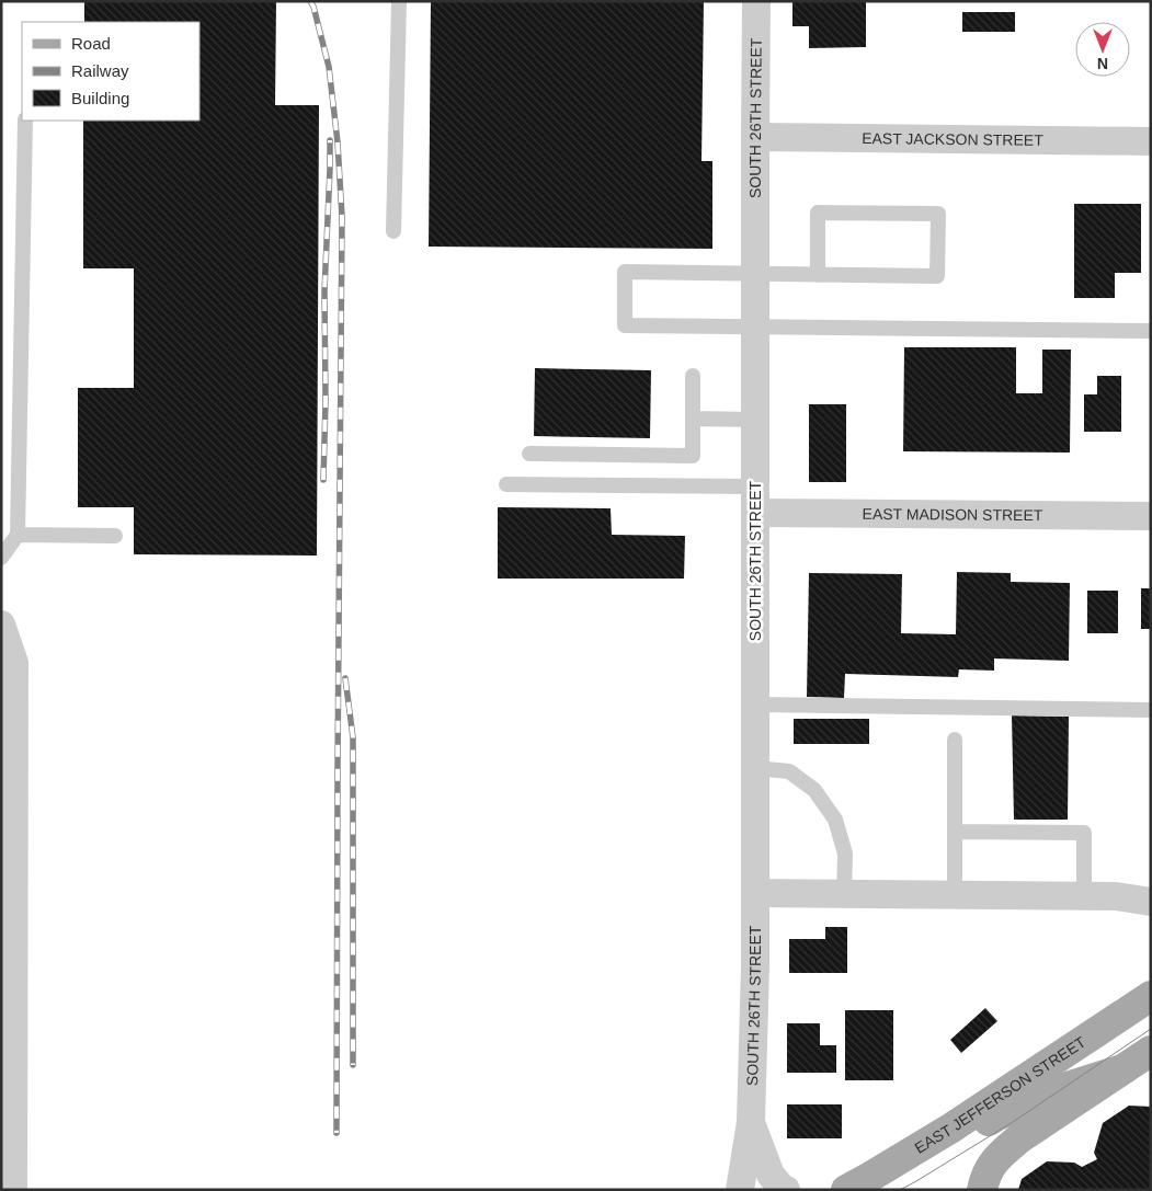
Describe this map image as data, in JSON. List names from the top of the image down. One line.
{"streets":{"main road":["EAST JEFFERSON STREET"],"street":["SOUTH 26TH STREET","EAST JACKSON STREET","EAST MADISON STREET"]},"crossings":[["SOUTH 26TH STREET","EAST JACKSON STREET"],["SOUTH 26TH STREET","EAST MADISON STREET"]],"legend":["Road","Railway","Building"],"north":"bottom"}
